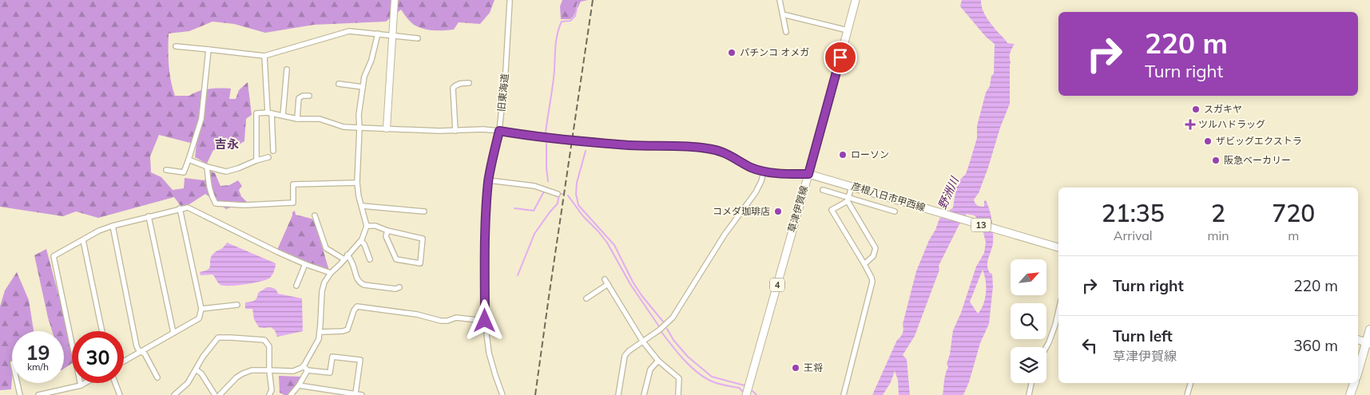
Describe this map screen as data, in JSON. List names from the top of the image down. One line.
{"streets":{"main road":["彦根八日市甲西線","草津伊賀線","13","4"],"street":["旧東海道"]},"crossings":[["彦根八日市甲西線","草津伊賀線"]],"districts":["吉永"],"water":["野洲川"],"places":{"other":["パチンコ オメガ","スガキヤ","ザビッグエクストラ","ローソン","阪急ベーカリー","コメダ珈琲店","王将"],"health":["ツルハドラッグ"]},"north":"top right","page":{"turn":["220 m","Turn right"],"eta":["21:35","Arrival","2","min","720","m"],"list":[{"name":"Turn right","value":"220 m"},{"name":"Turn left","note":"草津伊賀線","value":"360 m"}],"speed":"19 km/h","limit":"30"}}
